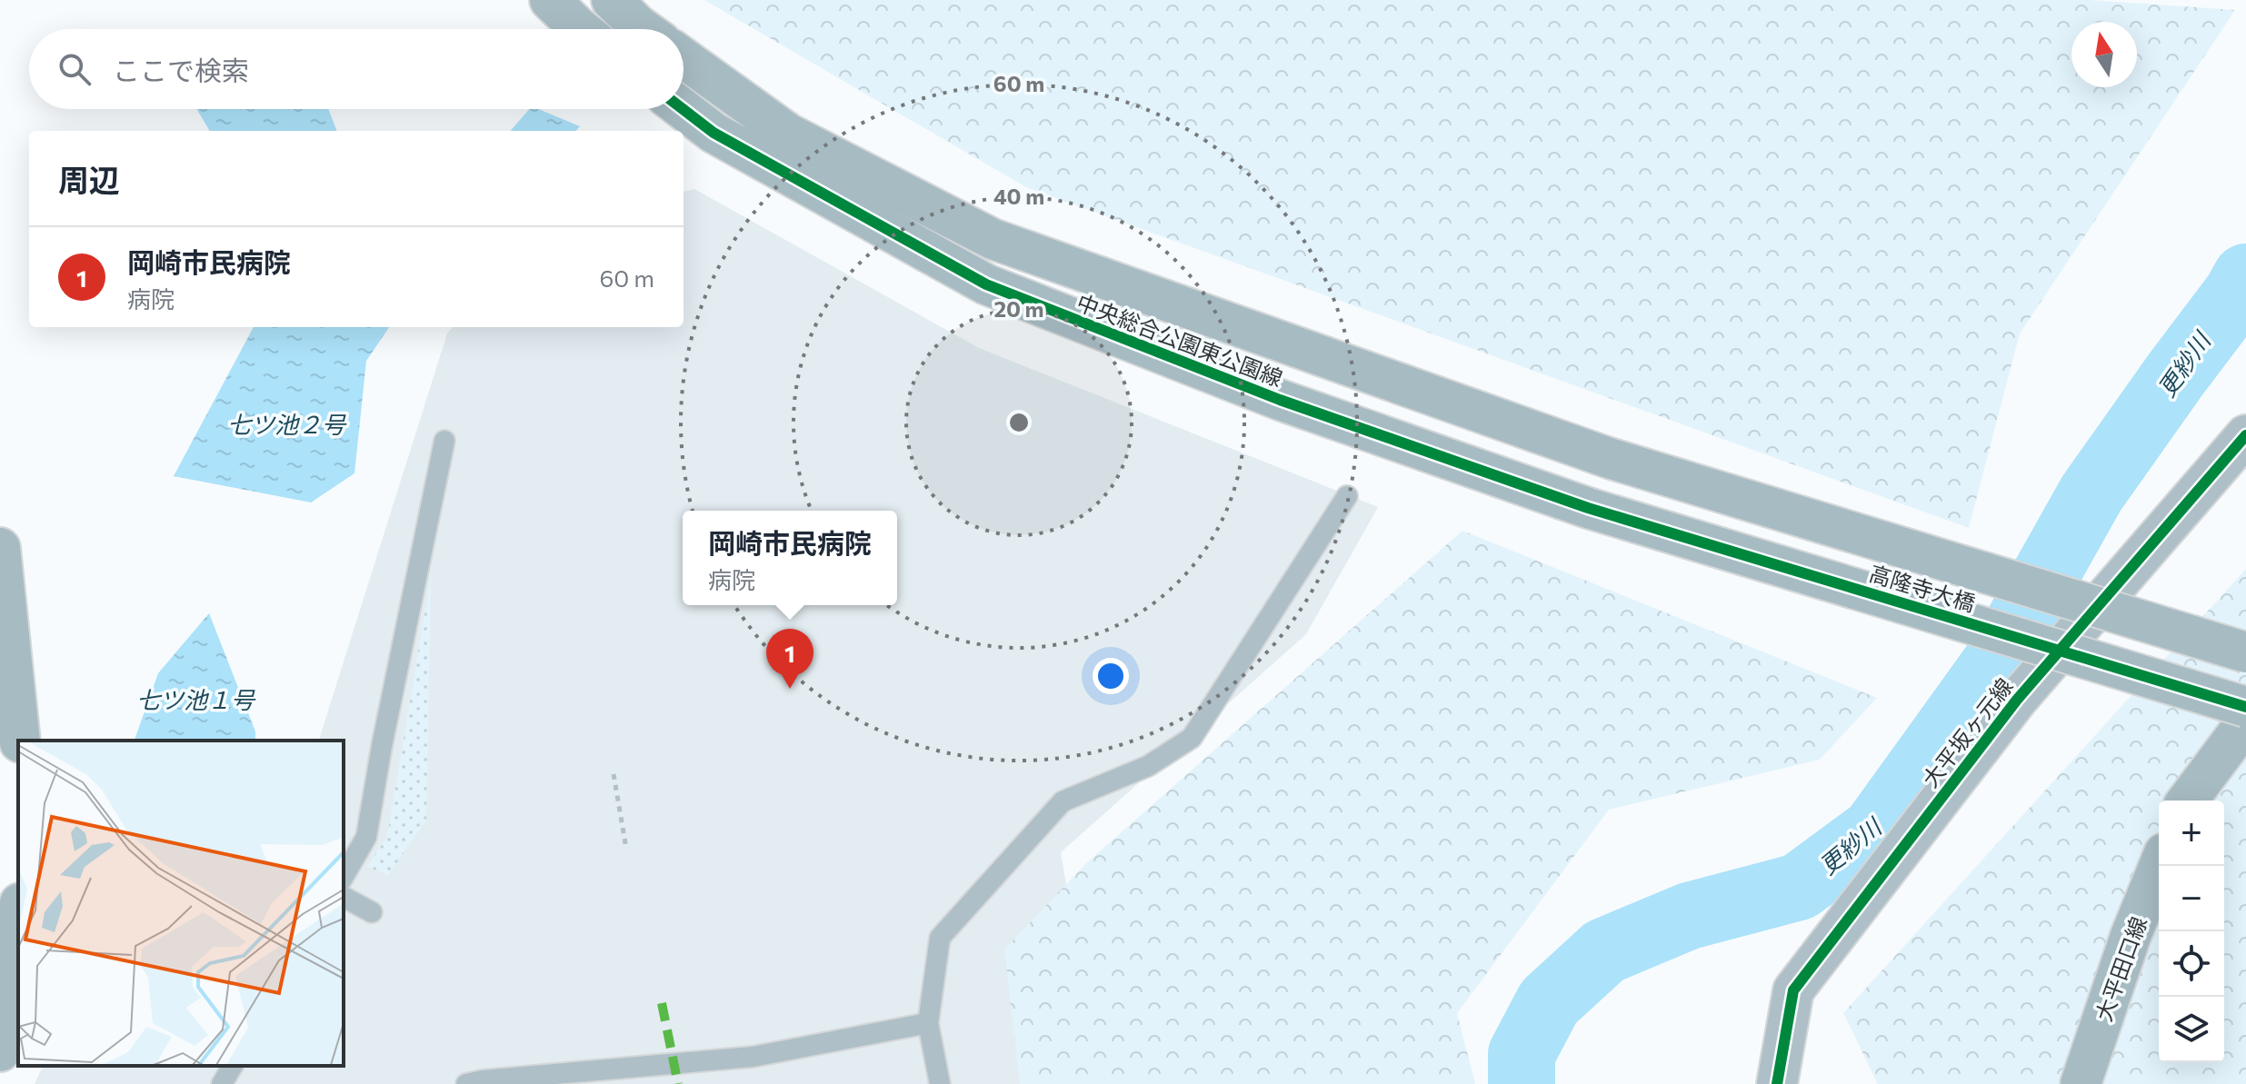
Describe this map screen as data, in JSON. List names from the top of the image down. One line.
{"streets":{"street":["中央総合公園東公園線","高隆寺大橋","大平坂ヶ元線","大平田口線"]},"crossings":[["中央総合公園東公園線","高隆寺大橋"]],"water":["更紗川","七ツ池２号","七ツ池１号"],"north":"top","page":{"search":"ここで検索","heading":"周辺","list":[{"mark":"1","name":"岡崎市民病院","note":"病院","value":"60 m"}],"popup":["岡崎市民病院","病院"],"pins":"1","map_buttons":["+","−"]},"rings":["60 m","40 m","20 m"]}
